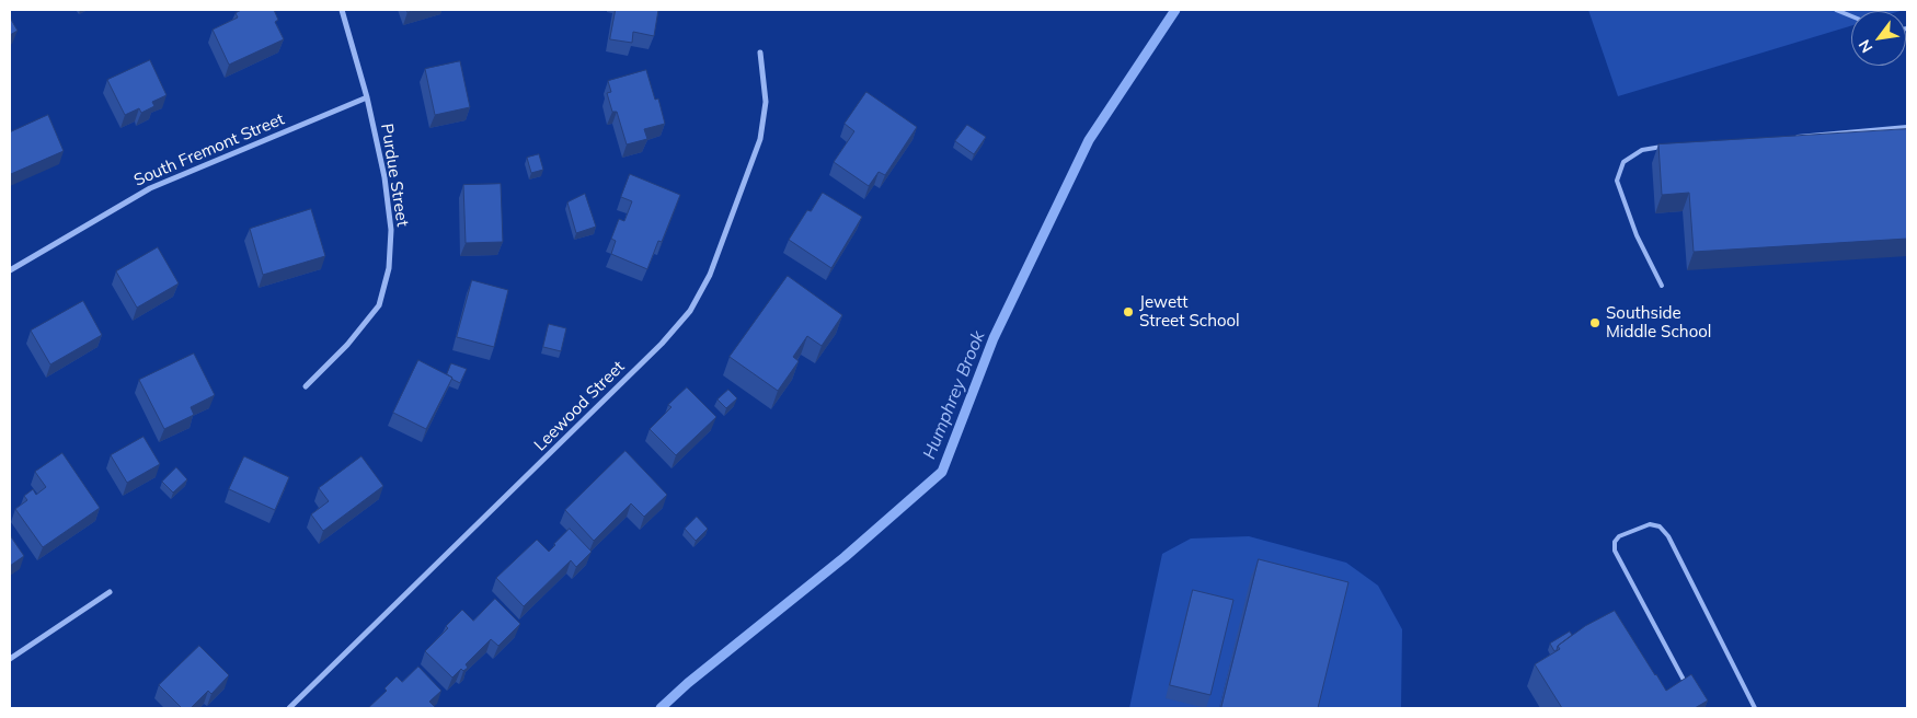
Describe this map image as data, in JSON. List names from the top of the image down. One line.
{"streets":{"street":["South Fremont Street","Purdue Street","Leewood Street"]},"crossings":[["South Fremont Street","Purdue Street"]],"water":["Humphrey Brook"],"places":["Jewett Street School","Southside Middle School"],"north":"bottom left"}
